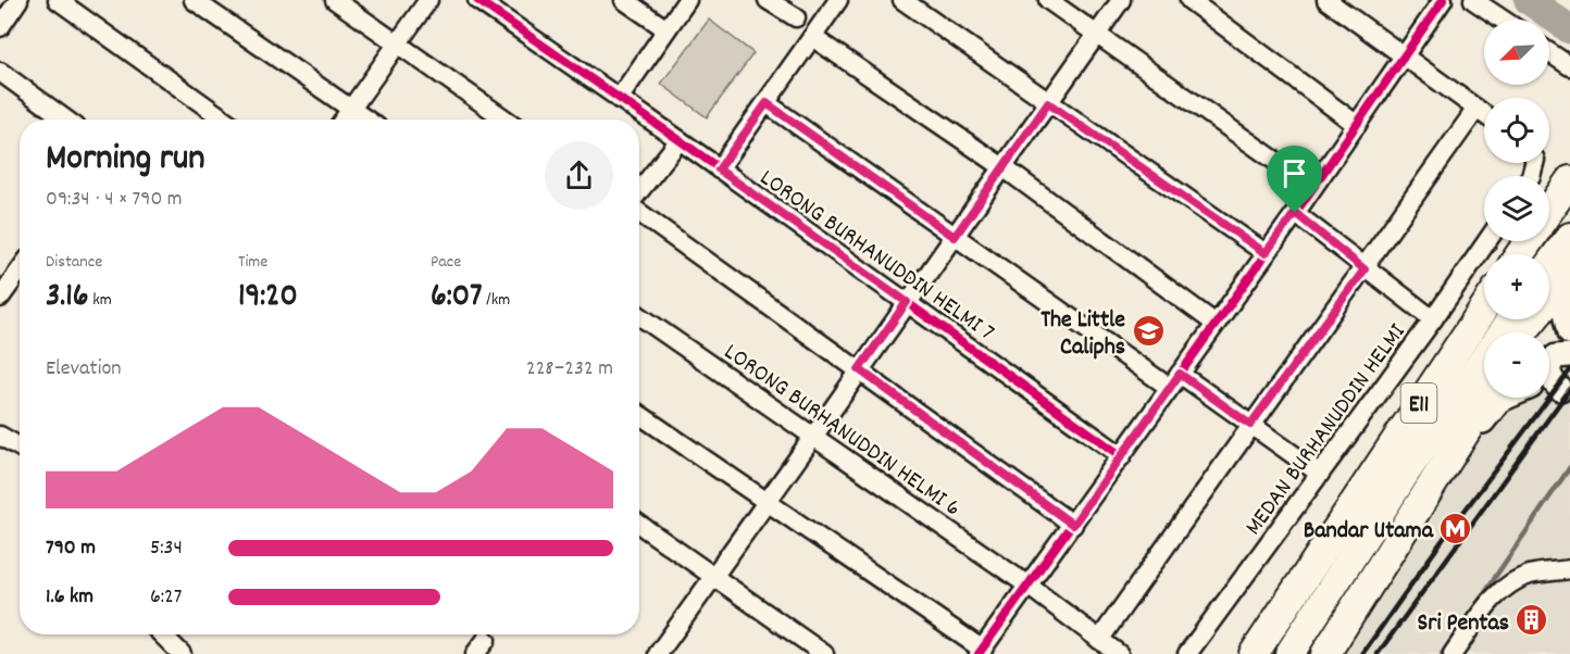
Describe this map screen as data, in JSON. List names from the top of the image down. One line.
{"streets":{"highway":["E11"],"street":["LORONG BURHANUDDIN HELMI 7","LORONG BURHANUDDIN HELMI 6","MEDAN BURHANUDDIN HELMI"]},"places":{"school or university":["The Little Caliphs"],"metro station":["Bandar Utama"],"building":["Sri Pentas"]},"north":"bottom left","page":{"map_buttons":["+","−"],"heading":["Morning run","09:34 · 4 × 790 m"],"stats":[["Distance","3.16 km"],["Time","19:20"],["Pace","6:07 /km"]],"chart":["Elevation","228–232 m"],"list":[{"name":"790 m","note":"5:34"},{"name":"1.6 km","note":"6:27"}]}}
